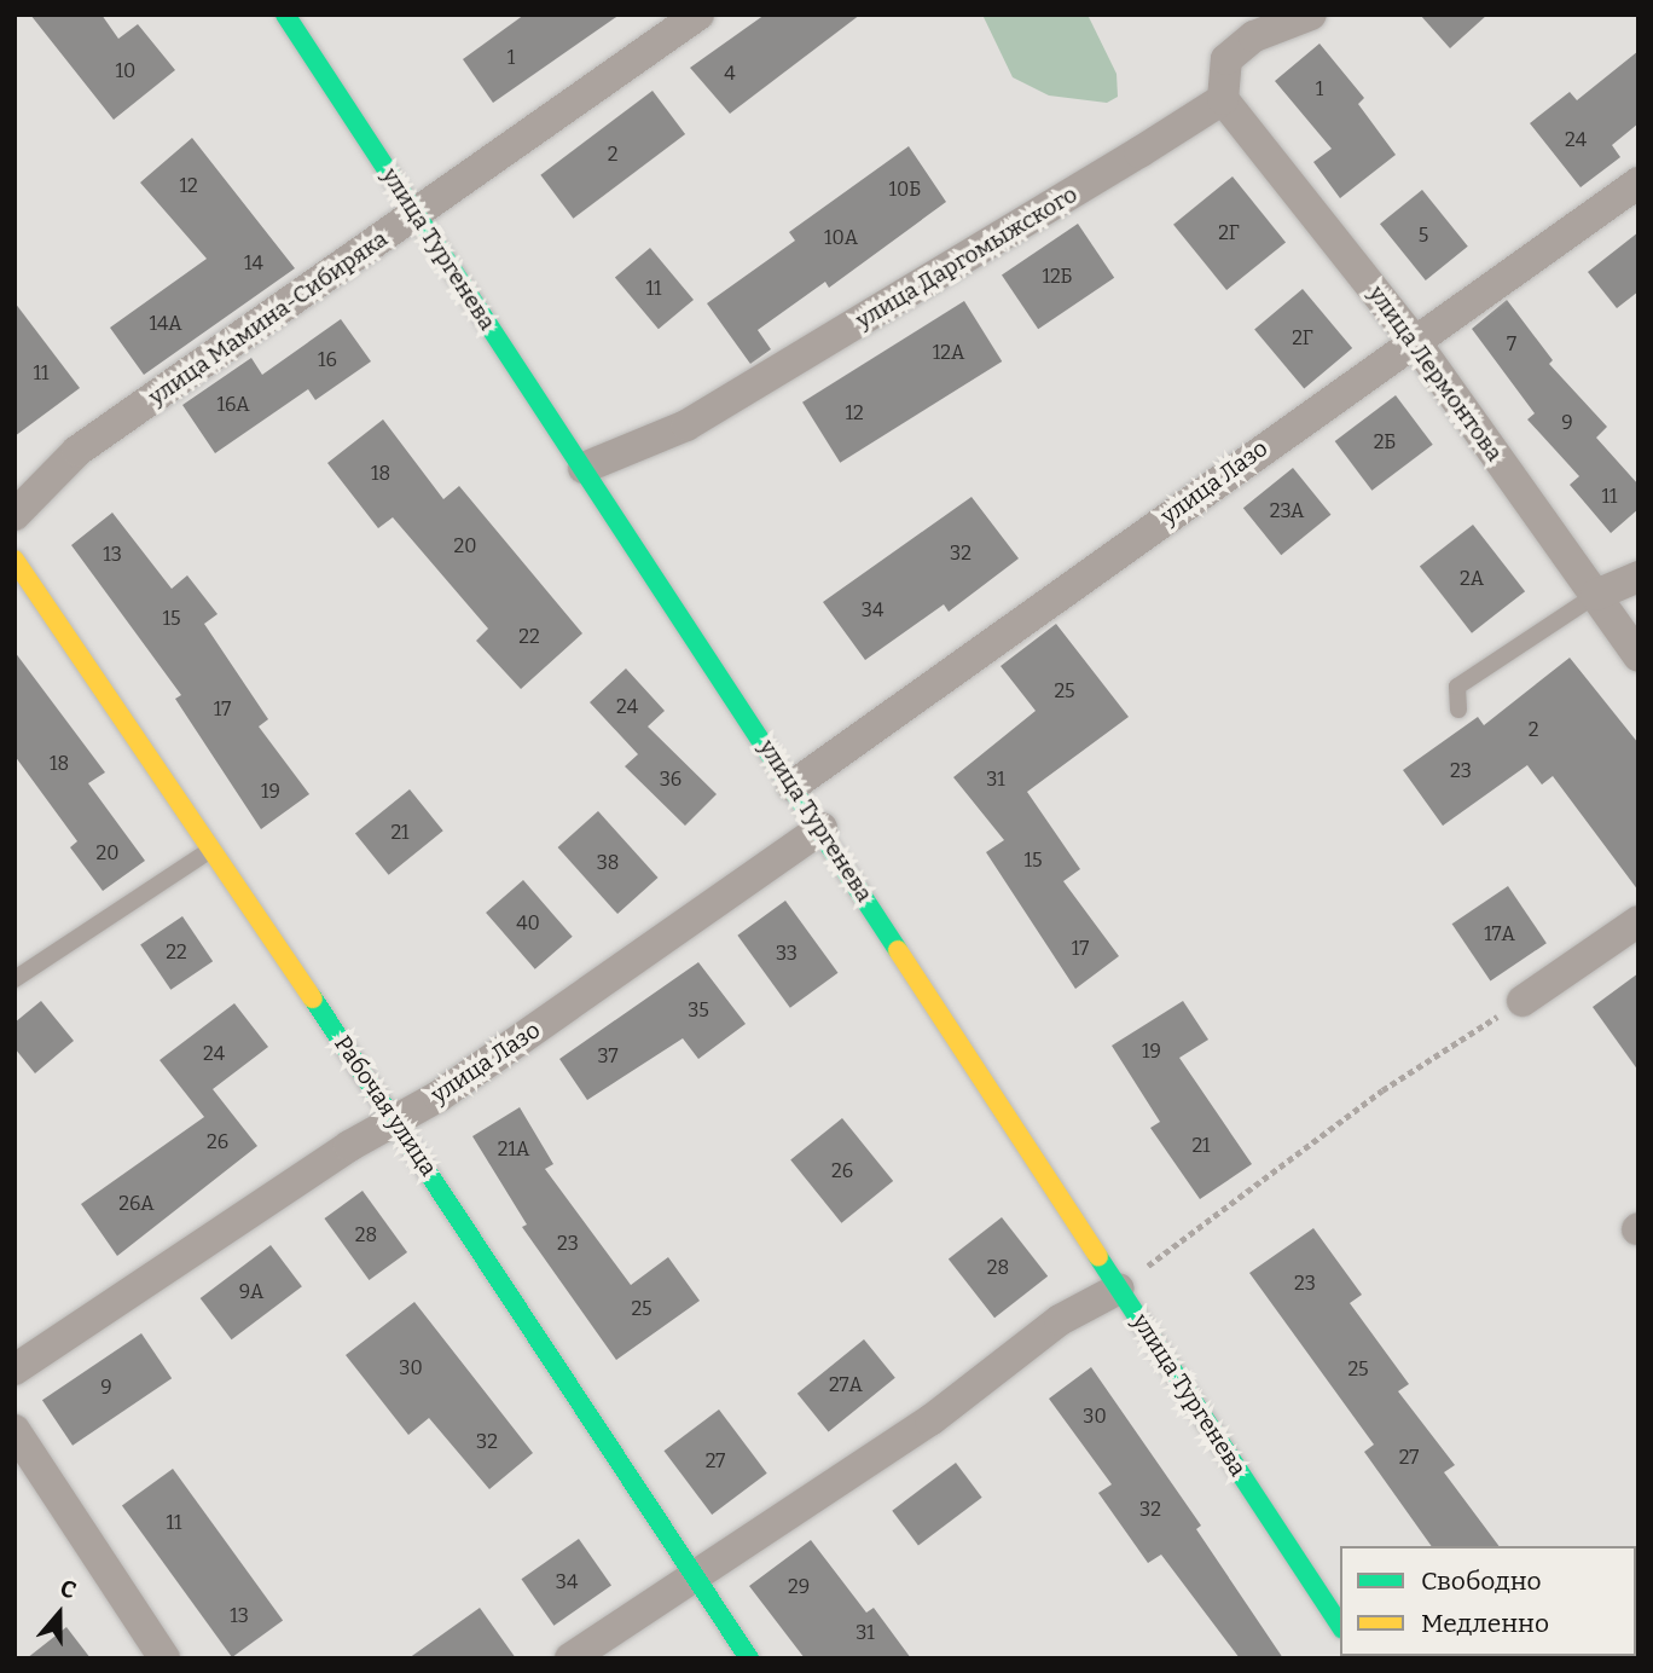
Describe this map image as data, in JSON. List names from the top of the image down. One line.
{"streets":{"street":["улица Тургенева","улица Даргомыжского","улица Мамина-Сибиряка","улица Лермонтова","улица Лазо","Рабочая улица"]},"crossings":[["улица Тургенева","улица Даргомыжского"],["улица Тургенева","улица Мамина-Сибиряка"],["улица Тургенева","улица Лазо"],["улица Даргомыжского","улица Лермонтова"],["улица Лермонтова","улица Лазо"],["улица Лазо","Рабочая улица"]],"house_numbers":["1","10","4","1","24","2","12","10Б","2Г","5","10А","14","12Б","11","14А","2Г","7","12А","16","11","16А","12","9","2Б","18","11","23А","20","32","13","2А","34","15","22","25","24","17","2","18","23","36","31","19","21","20","15","38","40","17А","17","22","33","35","19","24","37","26","21","21А","26","26А","28","23","28","23","9А","25","30","25","27А","9","30","32","27","27","32","11","34","29","13","31"],"legend":["Свободно","Медленно"],"north":"top"}
